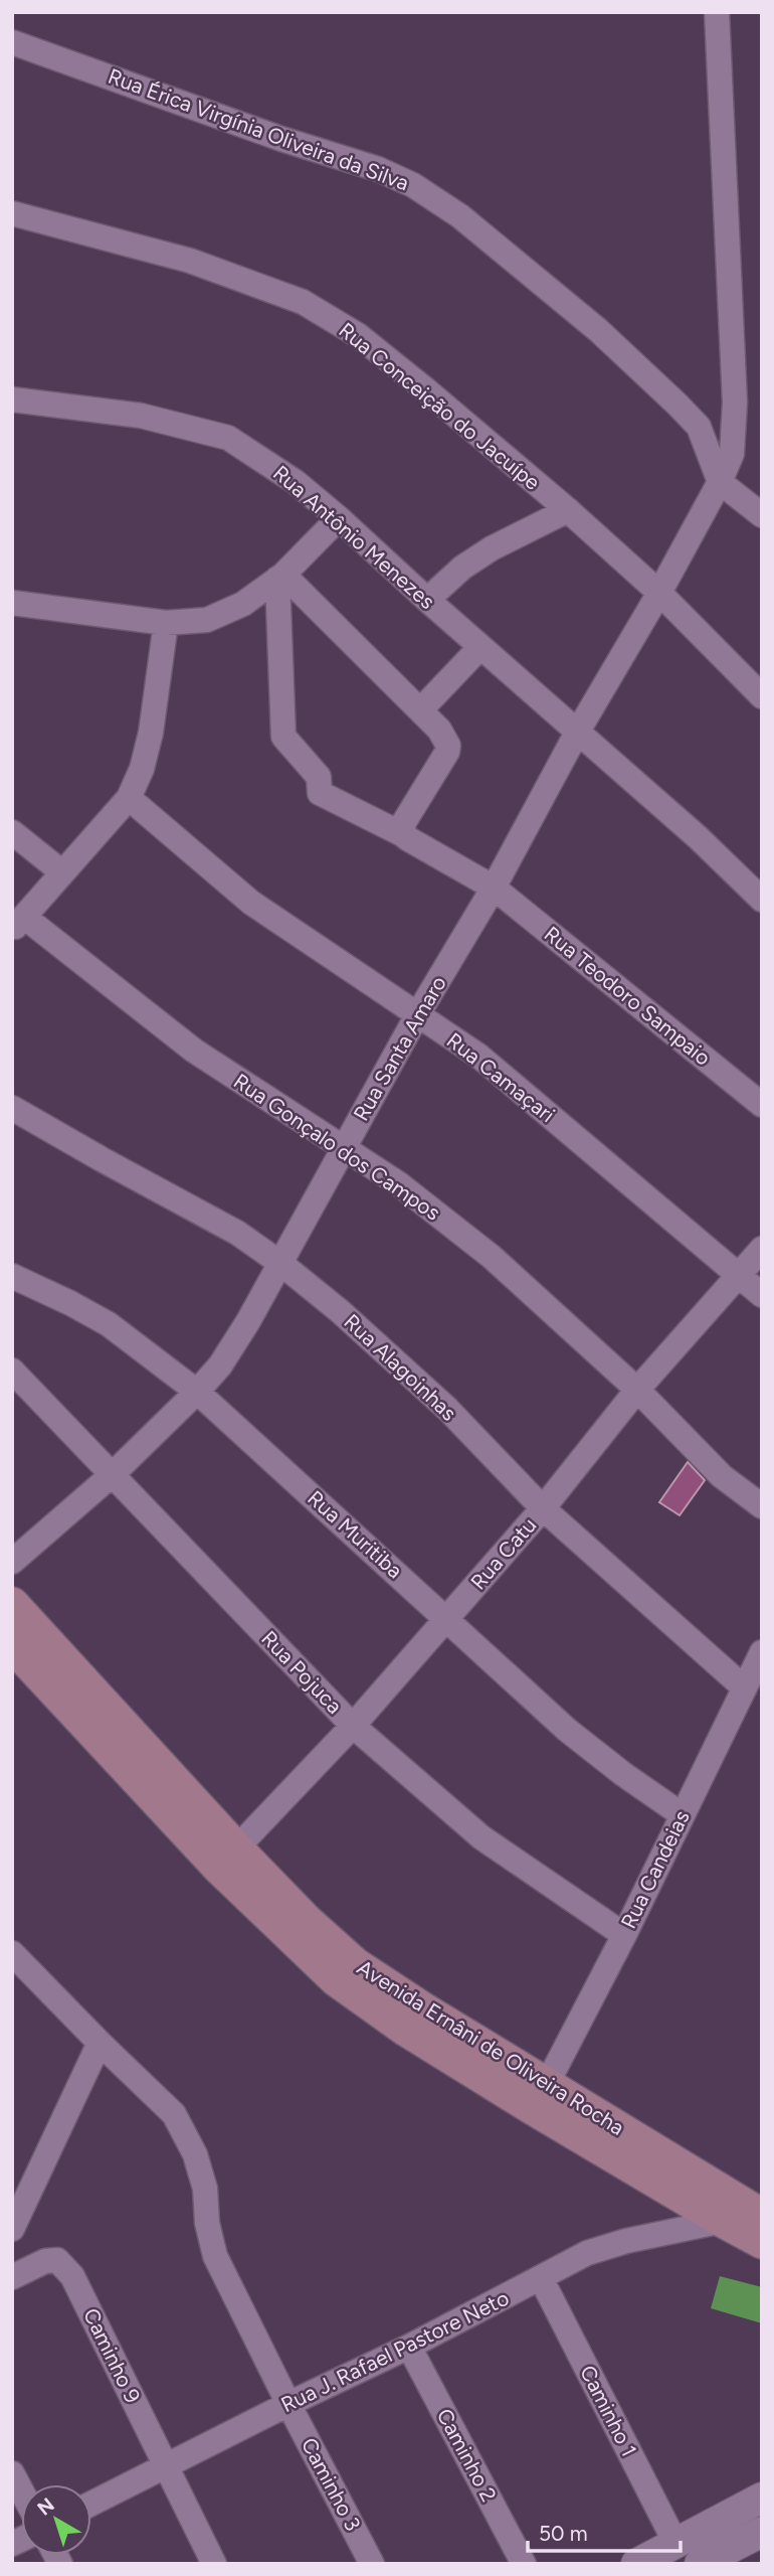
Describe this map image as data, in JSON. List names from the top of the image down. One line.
{"streets":{"main road":["Avenida Ernâni de Oliveira Rocha"],"street":["Rua Érica Virgínia Oliveira da Silva","Rua Conceição do Jacuípe","Rua Antônio Menezes","Rua Teodoro Sampaio","Rua Santa Amaro","Rua Camaçari","Rua Gonçalo dos Campos","Rua Alagoinhas","Rua Muritiba","Rua Catu","Rua Pojuca","Rua Candeias","Rua J. Rafael Pastore Neto","Caminho 9","Caminho 1","Caminho 2","Caminho 3"]},"crossings":[["Rua Érica Virgínia Oliveira da Silva","Rua Santa Amaro"],["Rua Conceição do Jacuípe","Rua Santa Amaro"],["Rua Antônio Menezes","Rua Santa Amaro"],["Rua Teodoro Sampaio","Rua Santa Amaro"],["Rua Santa Amaro","Rua Camaçari"],["Rua Santa Amaro","Rua Gonçalo dos Campos"],["Rua Santa Amaro","Rua Alagoinhas"],["Rua Santa Amaro","Rua Muritiba"],["Rua Santa Amaro","Rua Pojuca"],["Rua Camaçari","Rua Catu"],["Rua Gonçalo dos Campos","Rua Catu"],["Rua Alagoinhas","Rua Catu"],["Rua Alagoinhas","Rua Candeias"],["Rua Muritiba","Rua Catu"],["Rua Muritiba","Rua Candeias"],["Rua Catu","Rua Pojuca"],["Rua Catu","Avenida Ernâni de Oliveira Rocha"],["Rua Pojuca","Rua Candeias"],["Rua Candeias","Avenida Ernâni de Oliveira Rocha"],["Avenida Ernâni de Oliveira Rocha","Rua J. Rafael Pastore Neto"],["Rua J. Rafael Pastore Neto","Caminho 9"],["Rua J. Rafael Pastore Neto","Caminho 1"],["Rua J. Rafael Pastore Neto","Caminho 2"],["Rua J. Rafael Pastore Neto","Caminho 3"]],"scale_bar":"50 m","north":"top left"}
